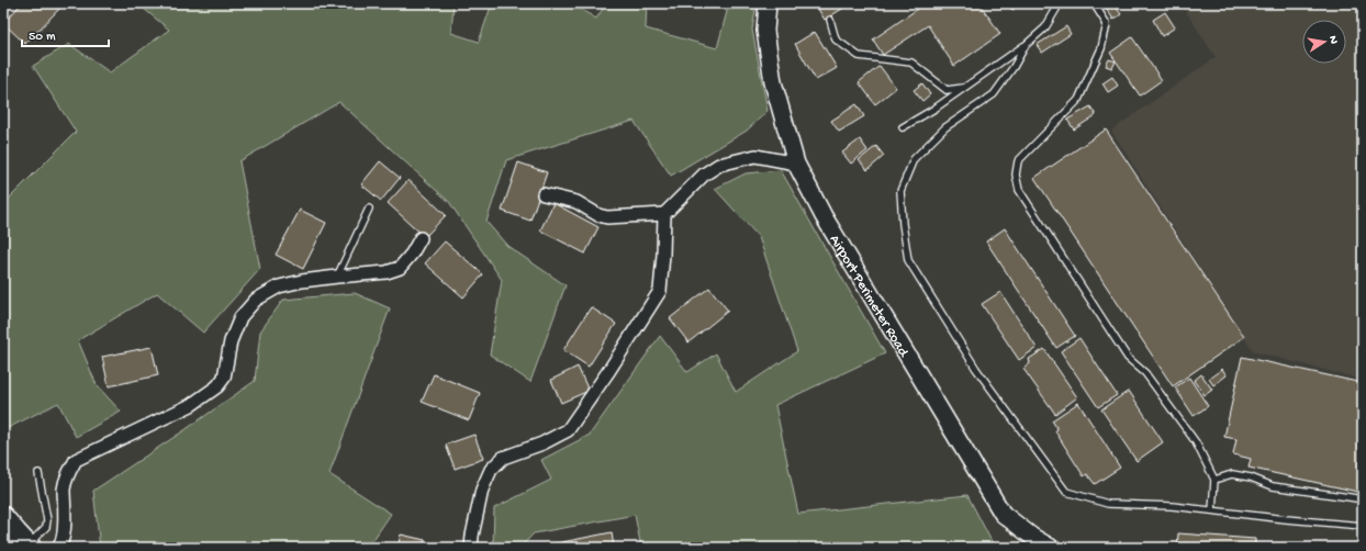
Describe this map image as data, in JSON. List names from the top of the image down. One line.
{"streets":{"street":["Airport Perimeter Road"]},"scale_bar":"50 m","north":"right"}
